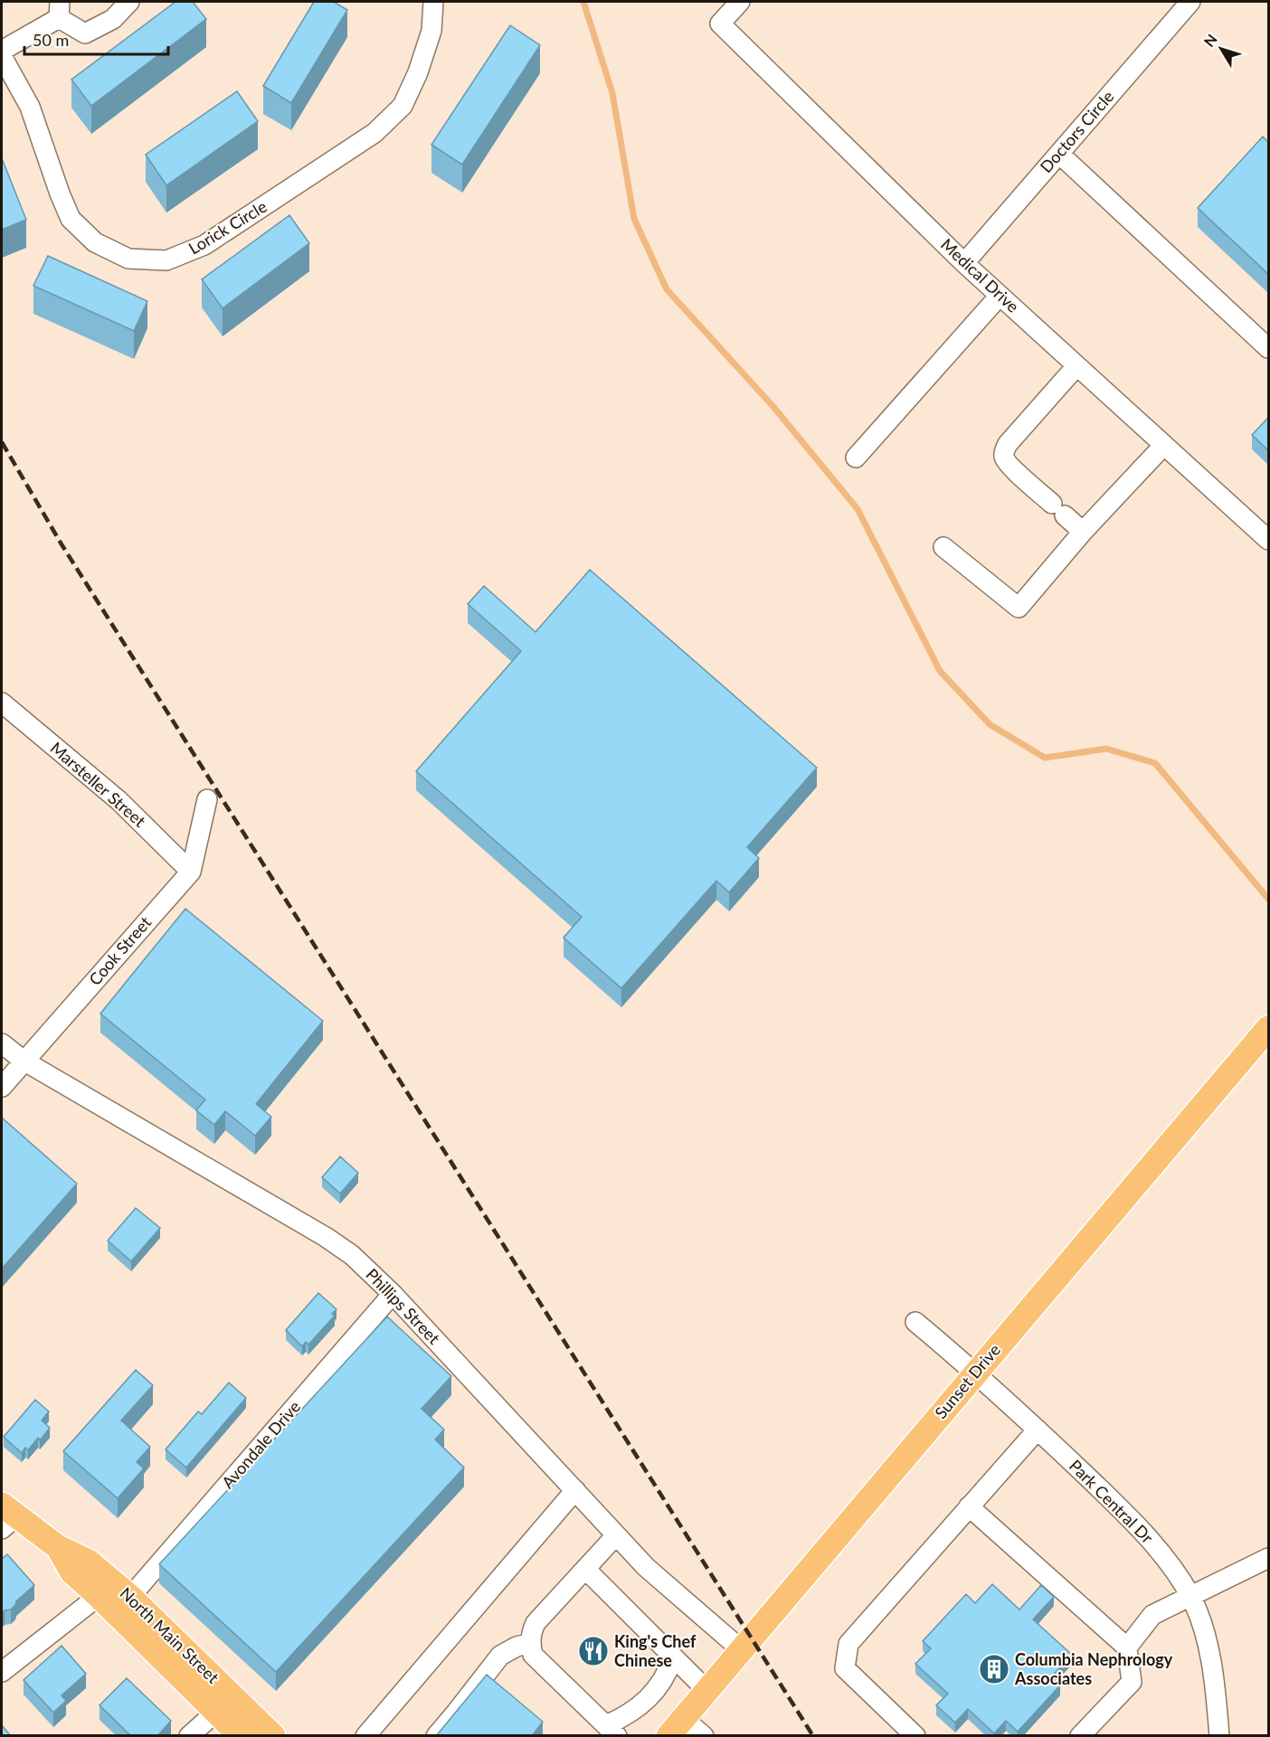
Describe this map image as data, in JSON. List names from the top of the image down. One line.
{"streets":{"main road":["Sunset Drive","North Main Street"],"street":["Doctors Circle","Lorick Circle","Medical Drive","Marsteller Street","Cook Street","Phillips Street","Avondale Drive","Park Central Dr"]},"crossings":[["Doctors Circle","Medical Drive"],["Marsteller Street","Cook Street"],["Cook Street","Phillips Street"],["Phillips Street","Sunset Drive"],["Phillips Street","Avondale Drive"],["Sunset Drive","Park Central Dr"],["Avondale Drive","North Main Street"]],"places":{"restaurant":["King's Chef Chinese"],"building":["Columbia Nephrology Associates"]},"scale_bar":"50 m","north":"top left"}
